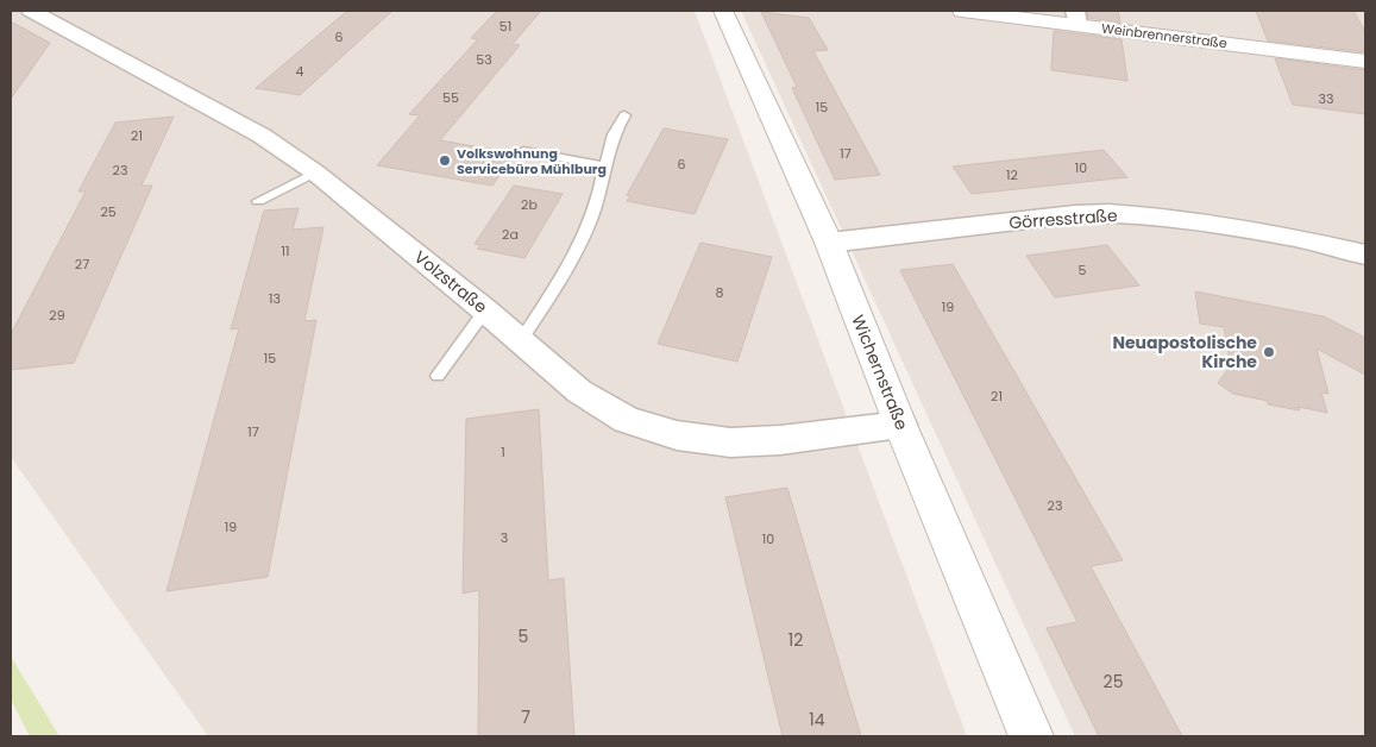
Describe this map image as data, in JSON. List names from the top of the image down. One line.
{"streets":{"street":["Weinbrennerstraße","Görresstraße","Volzstraße","Wichernstraße"]},"crossings":[["Görresstraße","Wichernstraße"],["Volzstraße","Wichernstraße"]],"places":["Volkswohnung Servicebüro Mühlburg","Neuapostolische Kirche"],"house_numbers":["51","6","53","4","55","33","15","21","17","6","10","23","12","2b","25","2a","11","27","5","8","13","19","29","15","21","17","1","23","19","3","10","5","12","25","7","14"]}
